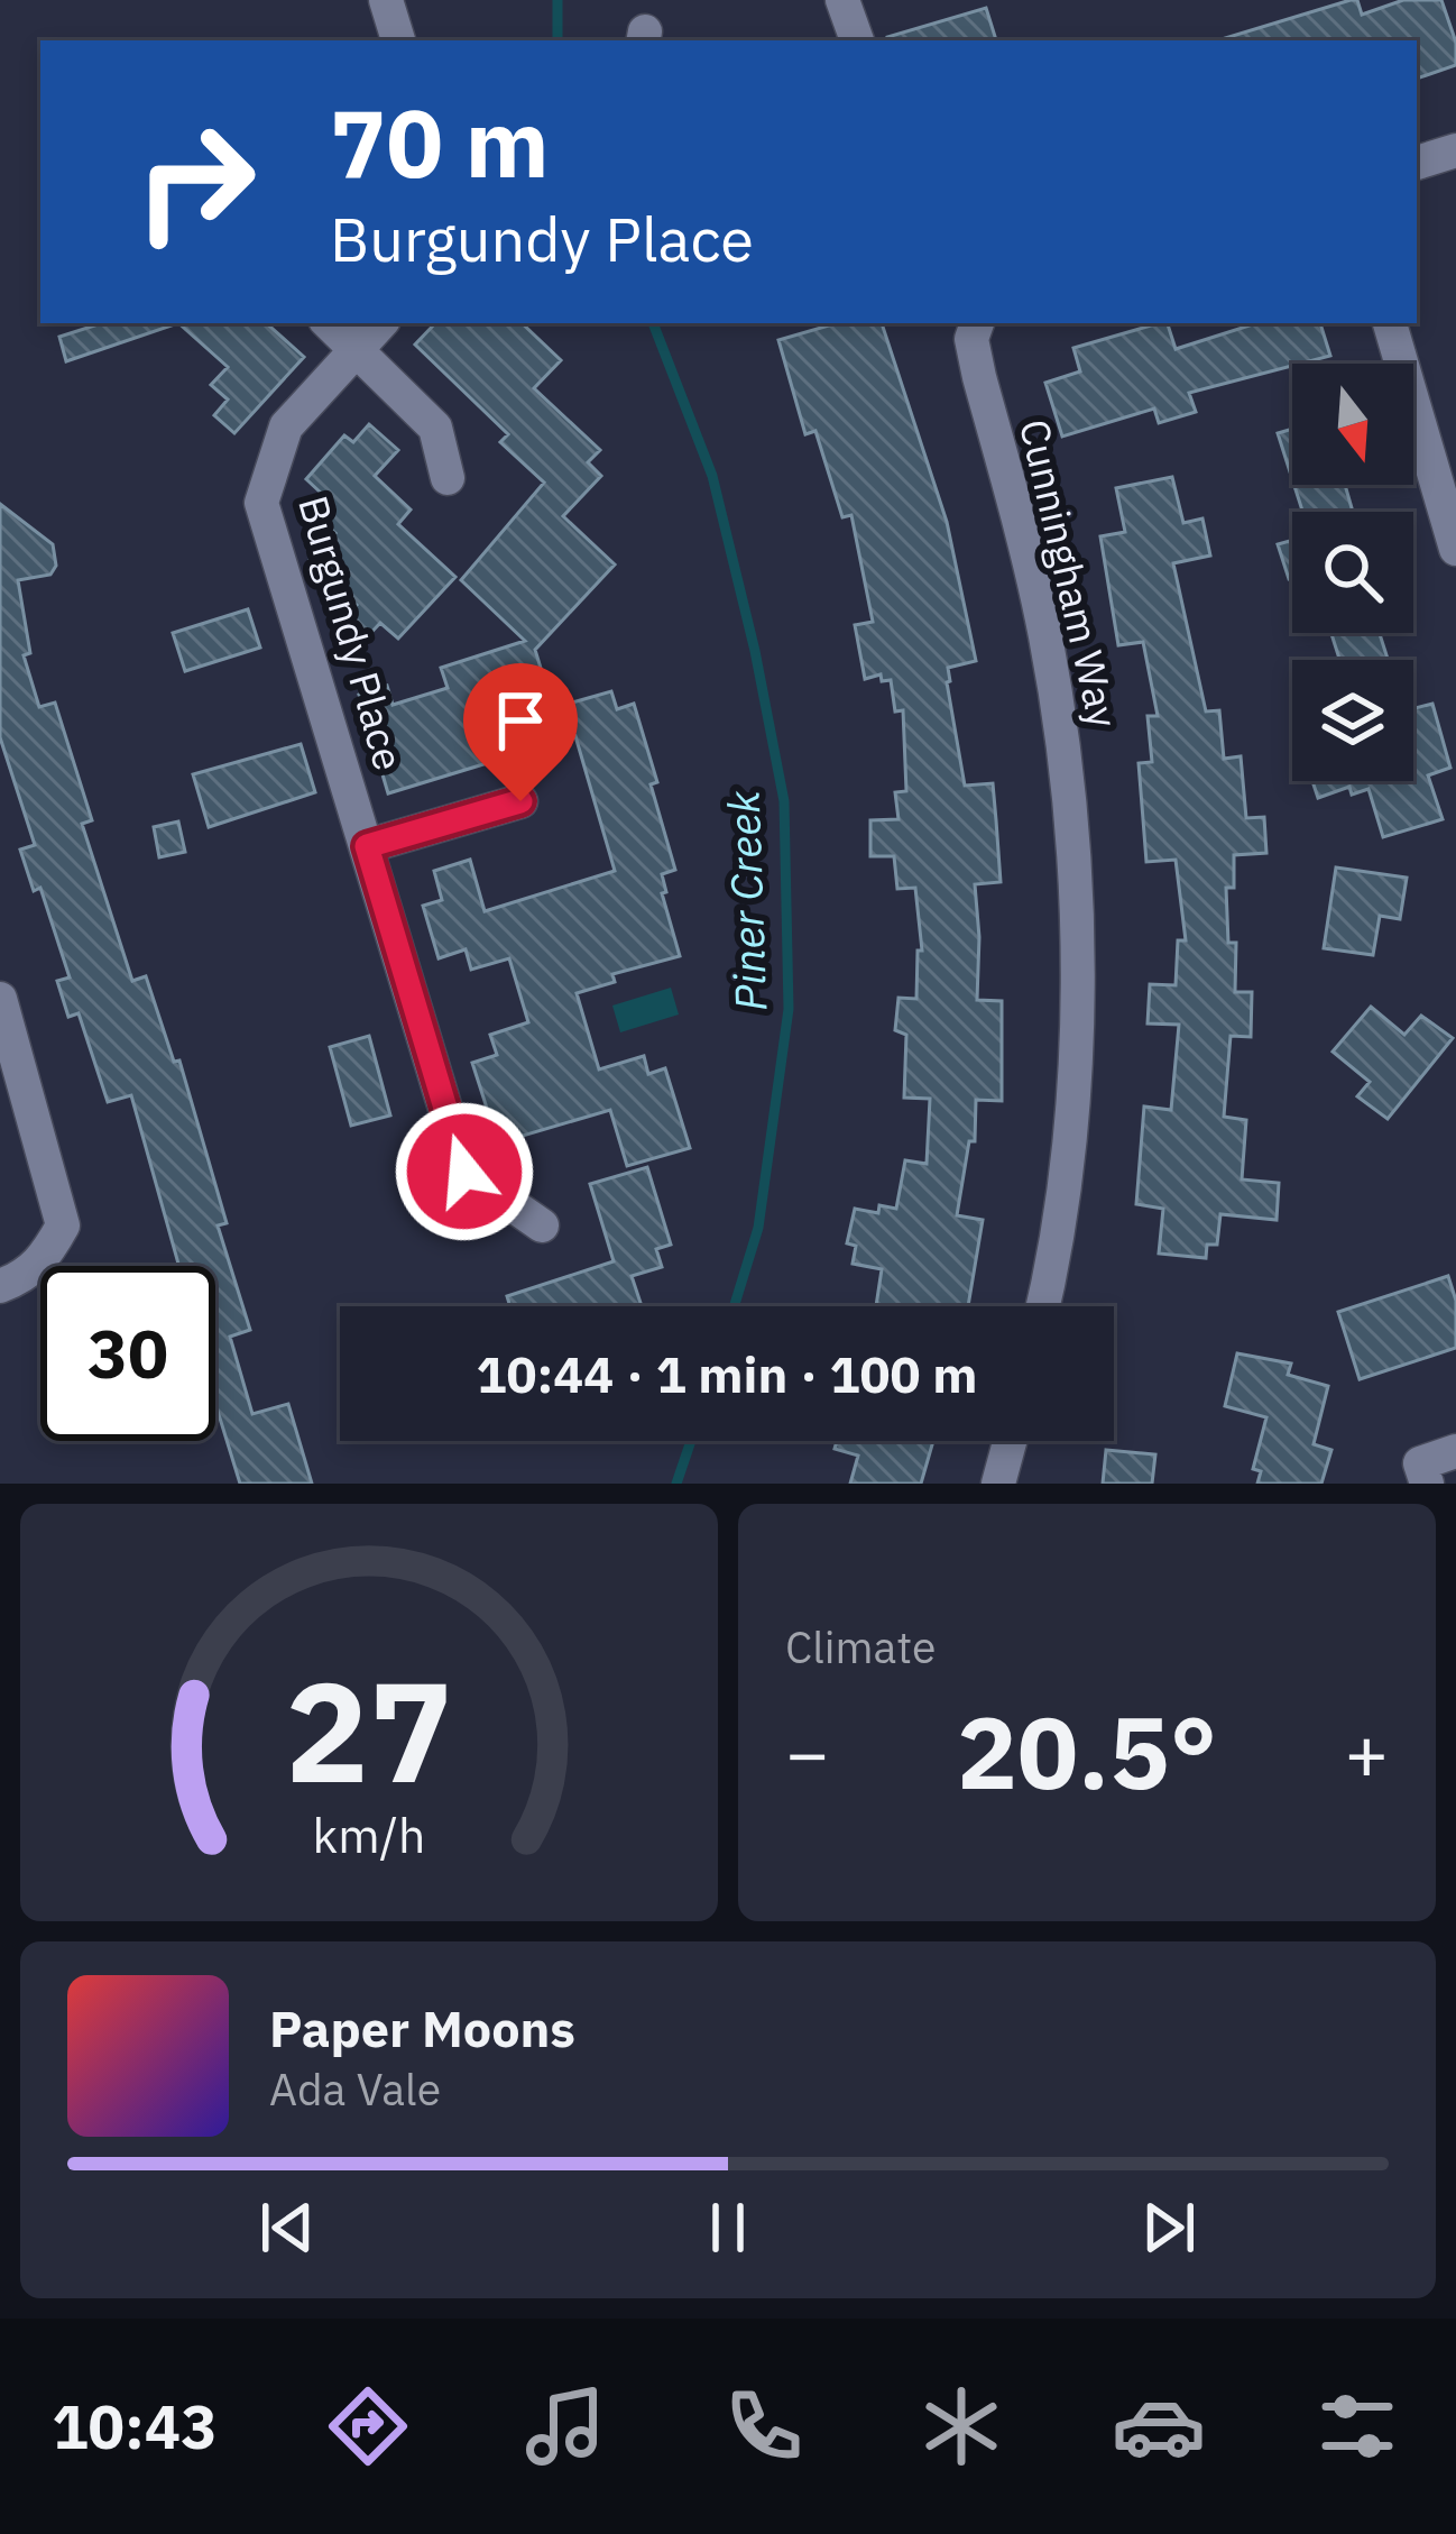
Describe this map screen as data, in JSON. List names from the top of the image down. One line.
{"streets":{"street":["Cunningham Way","Burgundy Place"]},"water":["Piner Creek"],"north":"bottom","page":{"turn":["70 m","Burgundy Place"],"limit":"30","trip":"10:44 · 1 min · 100 m","tile":"Climate","heat":["−","20.5°","+"],"song":["Paper Moons","Ada Vale"],"tabs":"10:43","gauge":["27","km/h"]}}
